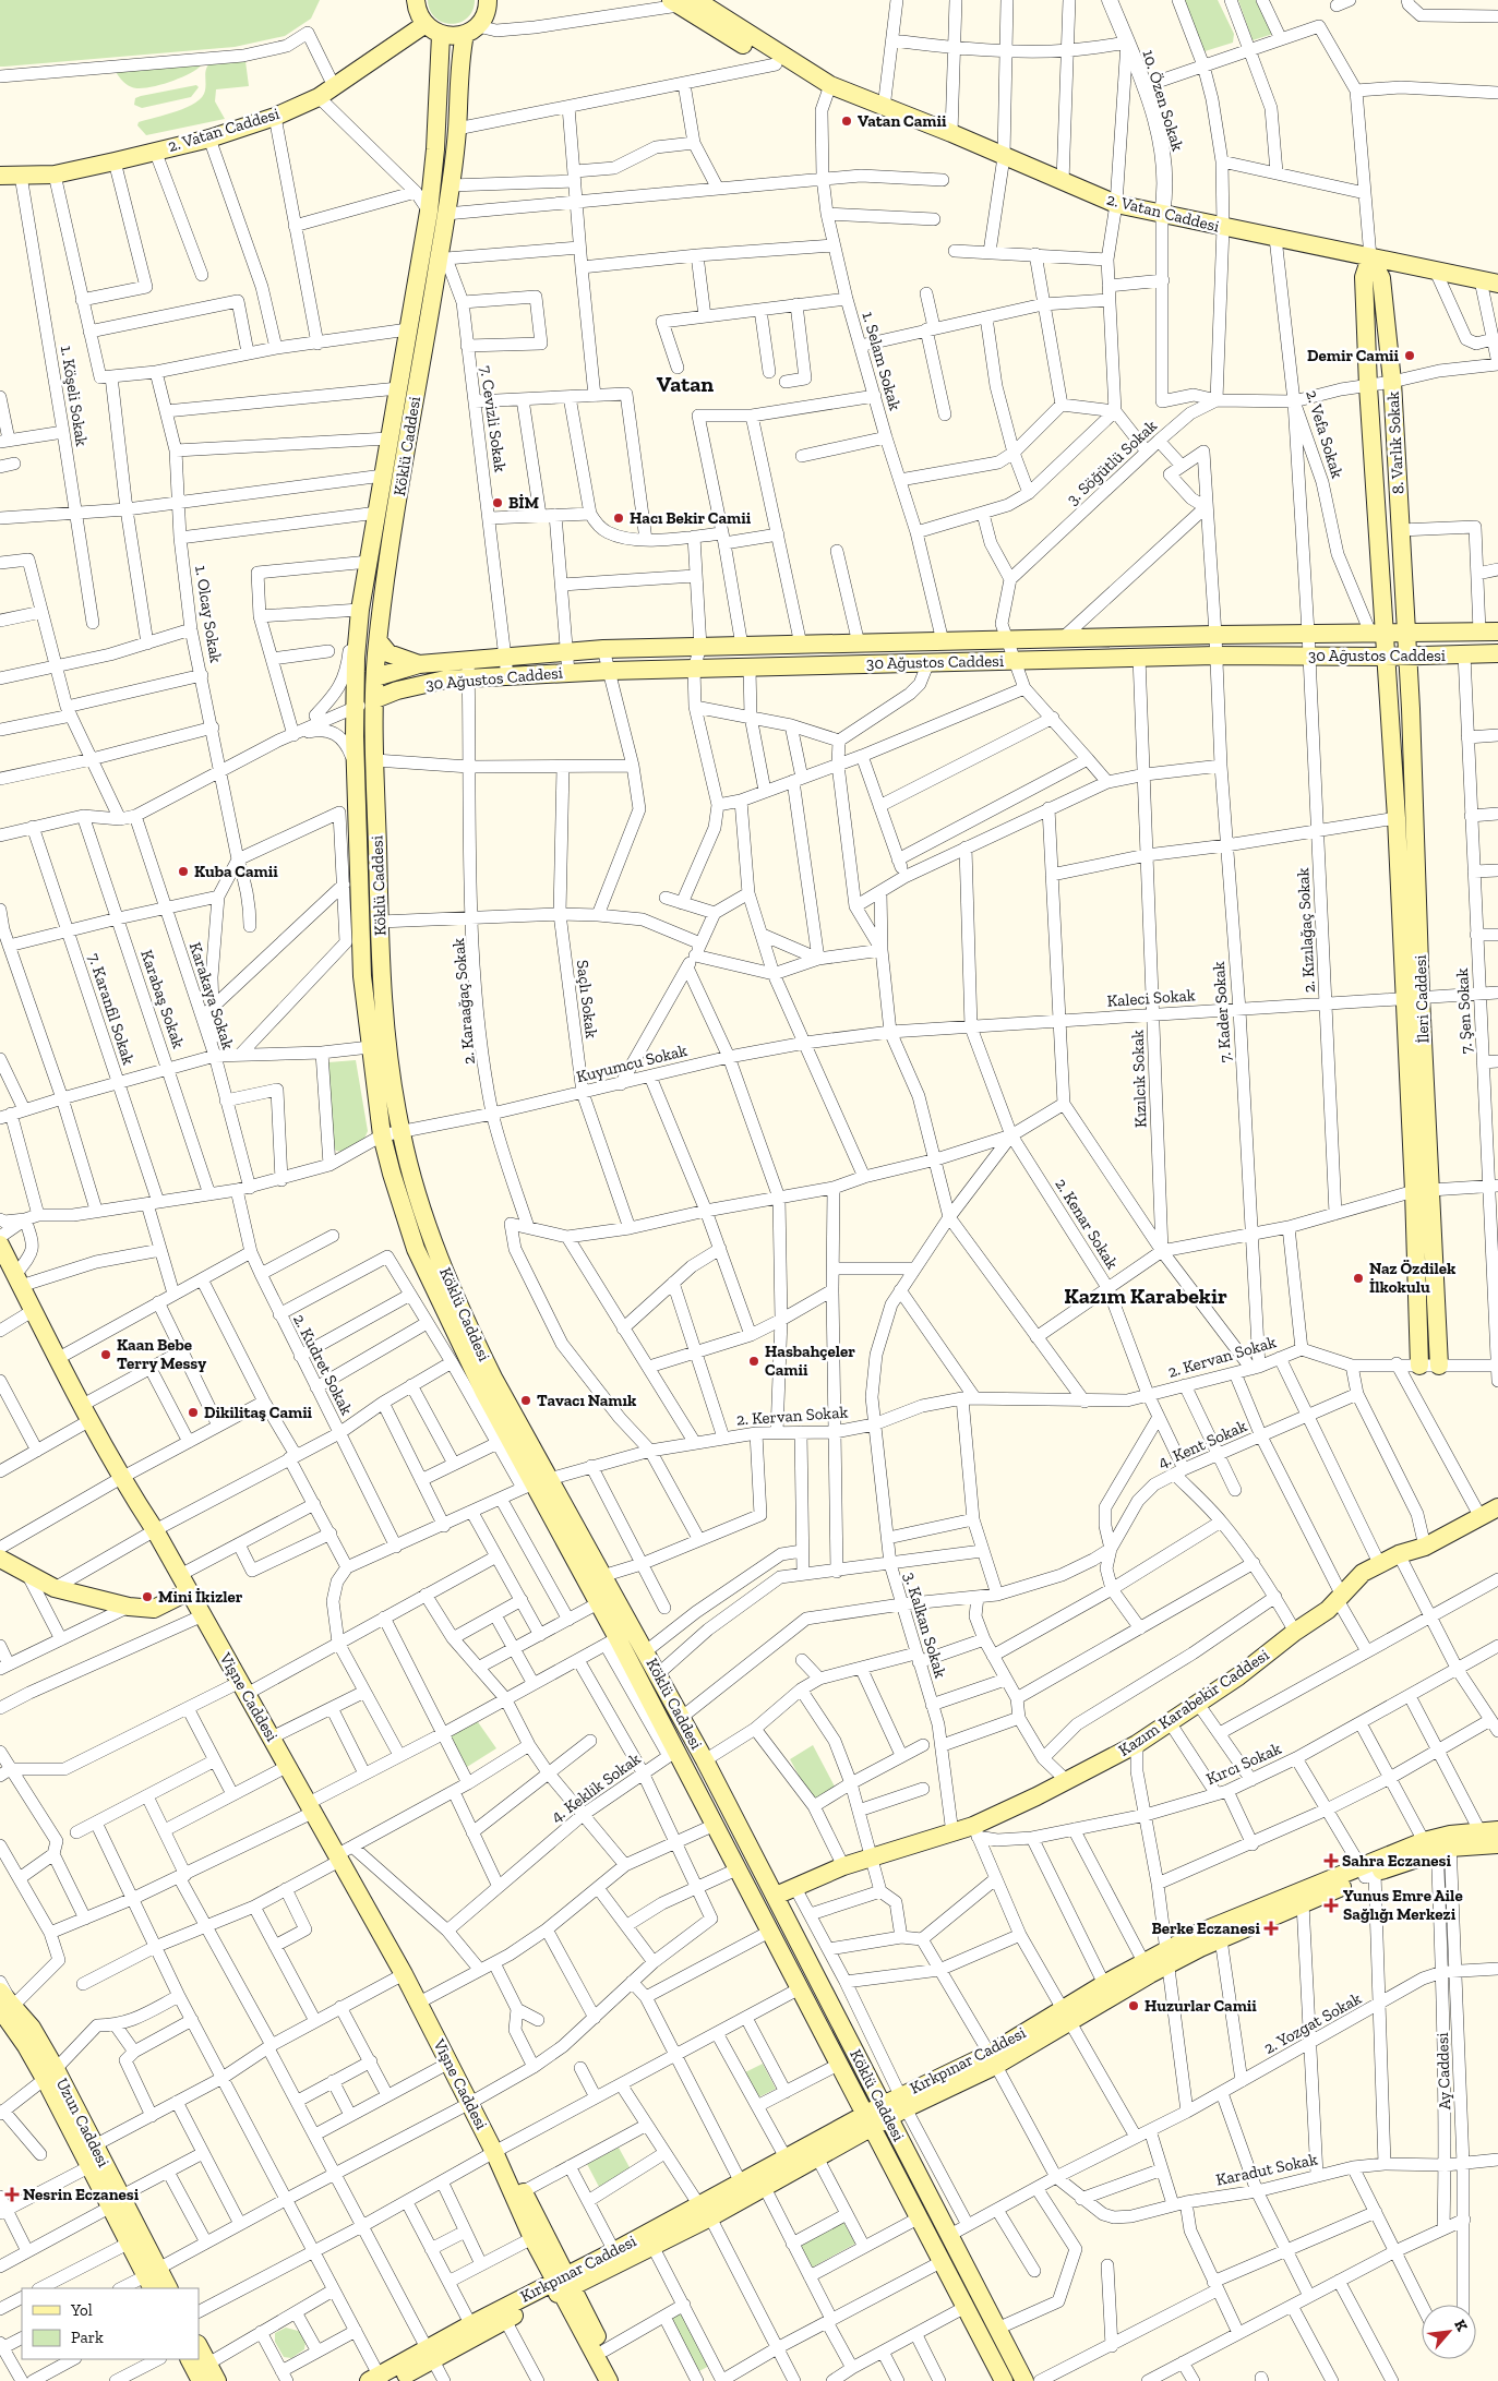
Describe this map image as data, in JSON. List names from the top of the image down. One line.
{"streets":{"main road":["2. Vatan Caddesi","8. Varlık Sokak","Köklü Caddesi","30 Ağustos Caddesi","İleri Caddesi","Vişne Caddesi","Kazım Karabekir Caddesi","Kırkpınar Caddesi","Uzun Caddesi"],"street":["10. Özen Sokak","1. Selam Sokak","1. Köşeli Sokak","7. Cevizli Sokak","2. Vefa Sokak","3. Söğütlü Sokak","1. Olcay Sokak","2. Kızılağaç Sokak","Karakaya Sokak","Kaleci Sokak","Karabaş Sokak","Saçlı Sokak","2. Karaağaç Sokak","7. Karanfil Sokak","7. Şen Sokak","7. Kader Sokak","Kuyumcu Sokak","Kızılcık Sokak","2. Kenar Sokak","2. Kervan Sokak","2. Kudret Sokak","4. Kent Sokak","3. Kalkan Sokak","Kırcı Sokak","4. Keklik Sokak","2. Yozgat Sokak","Ay Caddesi","Karadut Sokak"]},"crossings":[["10. Özen Sokak","2. Vatan Caddesi"],["2. Vatan Caddesi","1. Selam Sokak"],["2. Vatan Caddesi","1. Köşeli Sokak"],["2. Vatan Caddesi","2. Vefa Sokak"],["2. Vatan Caddesi","8. Varlık Sokak"],["1. Selam Sokak","30 Ağustos Caddesi"],["7. Cevizli Sokak","Köklü Caddesi"],["7. Cevizli Sokak","30 Ağustos Caddesi"],["2. Vefa Sokak","8. Varlık Sokak"],["2. Vefa Sokak","3. Söğütlü Sokak"],["2. Vefa Sokak","30 Ağustos Caddesi"],["2. Vefa Sokak","2. Kızılağaç Sokak"],["2. Vefa Sokak","İleri Caddesi"],["8. Varlık Sokak","3. Söğütlü Sokak"],["8. Varlık Sokak","30 Ağustos Caddesi"],["8. Varlık Sokak","İleri Caddesi"],["Köklü Caddesi","30 Ağustos Caddesi"],["Köklü Caddesi","Kuyumcu Sokak"],["Köklü Caddesi","2. Kervan Sokak"],["Köklü Caddesi","Kazım Karabekir Caddesi"],["Köklü Caddesi","4. Keklik Sokak"],["Köklü Caddesi","2. Yozgat Sokak"],["Köklü Caddesi","Kırkpınar Caddesi"],["3. Söğütlü Sokak","2. Kızılağaç Sokak"],["30 Ağustos Caddesi","2. Kızılağaç Sokak"],["30 Ağustos Caddesi","İleri Caddesi"],["30 Ağustos Caddesi","2. Karaağaç Sokak"],["30 Ağustos Caddesi","7. Şen Sokak"],["30 Ağustos Caddesi","7. Kader Sokak"],["30 Ağustos Caddesi","Kızılcık Sokak"],["2. Kızılağaç Sokak","Kaleci Sokak"],["Karakaya Sokak","Kuyumcu Sokak"],["Kaleci Sokak","İleri Caddesi"],["Kaleci Sokak","7. Şen Sokak"],["Kaleci Sokak","7. Kader Sokak"],["Kaleci Sokak","Kuyumcu Sokak"],["Kaleci Sokak","Kızılcık Sokak"],["Kaleci Sokak","2. Kenar Sokak"],["Karabaş Sokak","Kuyumcu Sokak"],["Saçlı Sokak","Kuyumcu Sokak"],["2. Karaağaç Sokak","Kuyumcu Sokak"],["7. Karanfil Sokak","Kuyumcu Sokak"],["7. Kader Sokak","2. Kervan Sokak"],["Kuyumcu Sokak","2. Kudret Sokak"],["2. Kenar Sokak","2. Kervan Sokak"],["2. Kenar Sokak","4. Kent Sokak"],["2. Kenar Sokak","3. Kalkan Sokak"],["2. Kenar Sokak","Kazım Karabekir Caddesi"],["2. Kervan Sokak","2. Kudret Sokak"],["2. Kervan Sokak","3. Kalkan Sokak"],["3. Kalkan Sokak","Kazım Karabekir Caddesi"],["Vişne Caddesi","Kırkpınar Caddesi"],["Kazım Karabekir Caddesi","Kırcı Sokak"],["2. Yozgat Sokak","Ay Caddesi"],["2. Yozgat Sokak","Karadut Sokak"],["Kırkpınar Caddesi","Ay Caddesi"],["Ay Caddesi","Karadut Sokak"]],"districts":["Vatan","Kazım Karabekir"],"places":{"other":["Vatan Camii","Demir Camii","BİM","Hacı Bekir Camii","Kuba Camii","Naz Özdilek İlkokulu","Kaan Bebe Terry Messy","Hasbahçeler Camii","Tavacı Namık","Dikilitaş Camii","Mini İkizler","Huzurlar Camii"],"health":["Sahra Eczanesi","Yunus Emre Aile Sağlığı Merkezi","Berke Eczanesi","Nesrin Eczanesi"]},"legend":["Yol","Park"],"north":"top right"}
